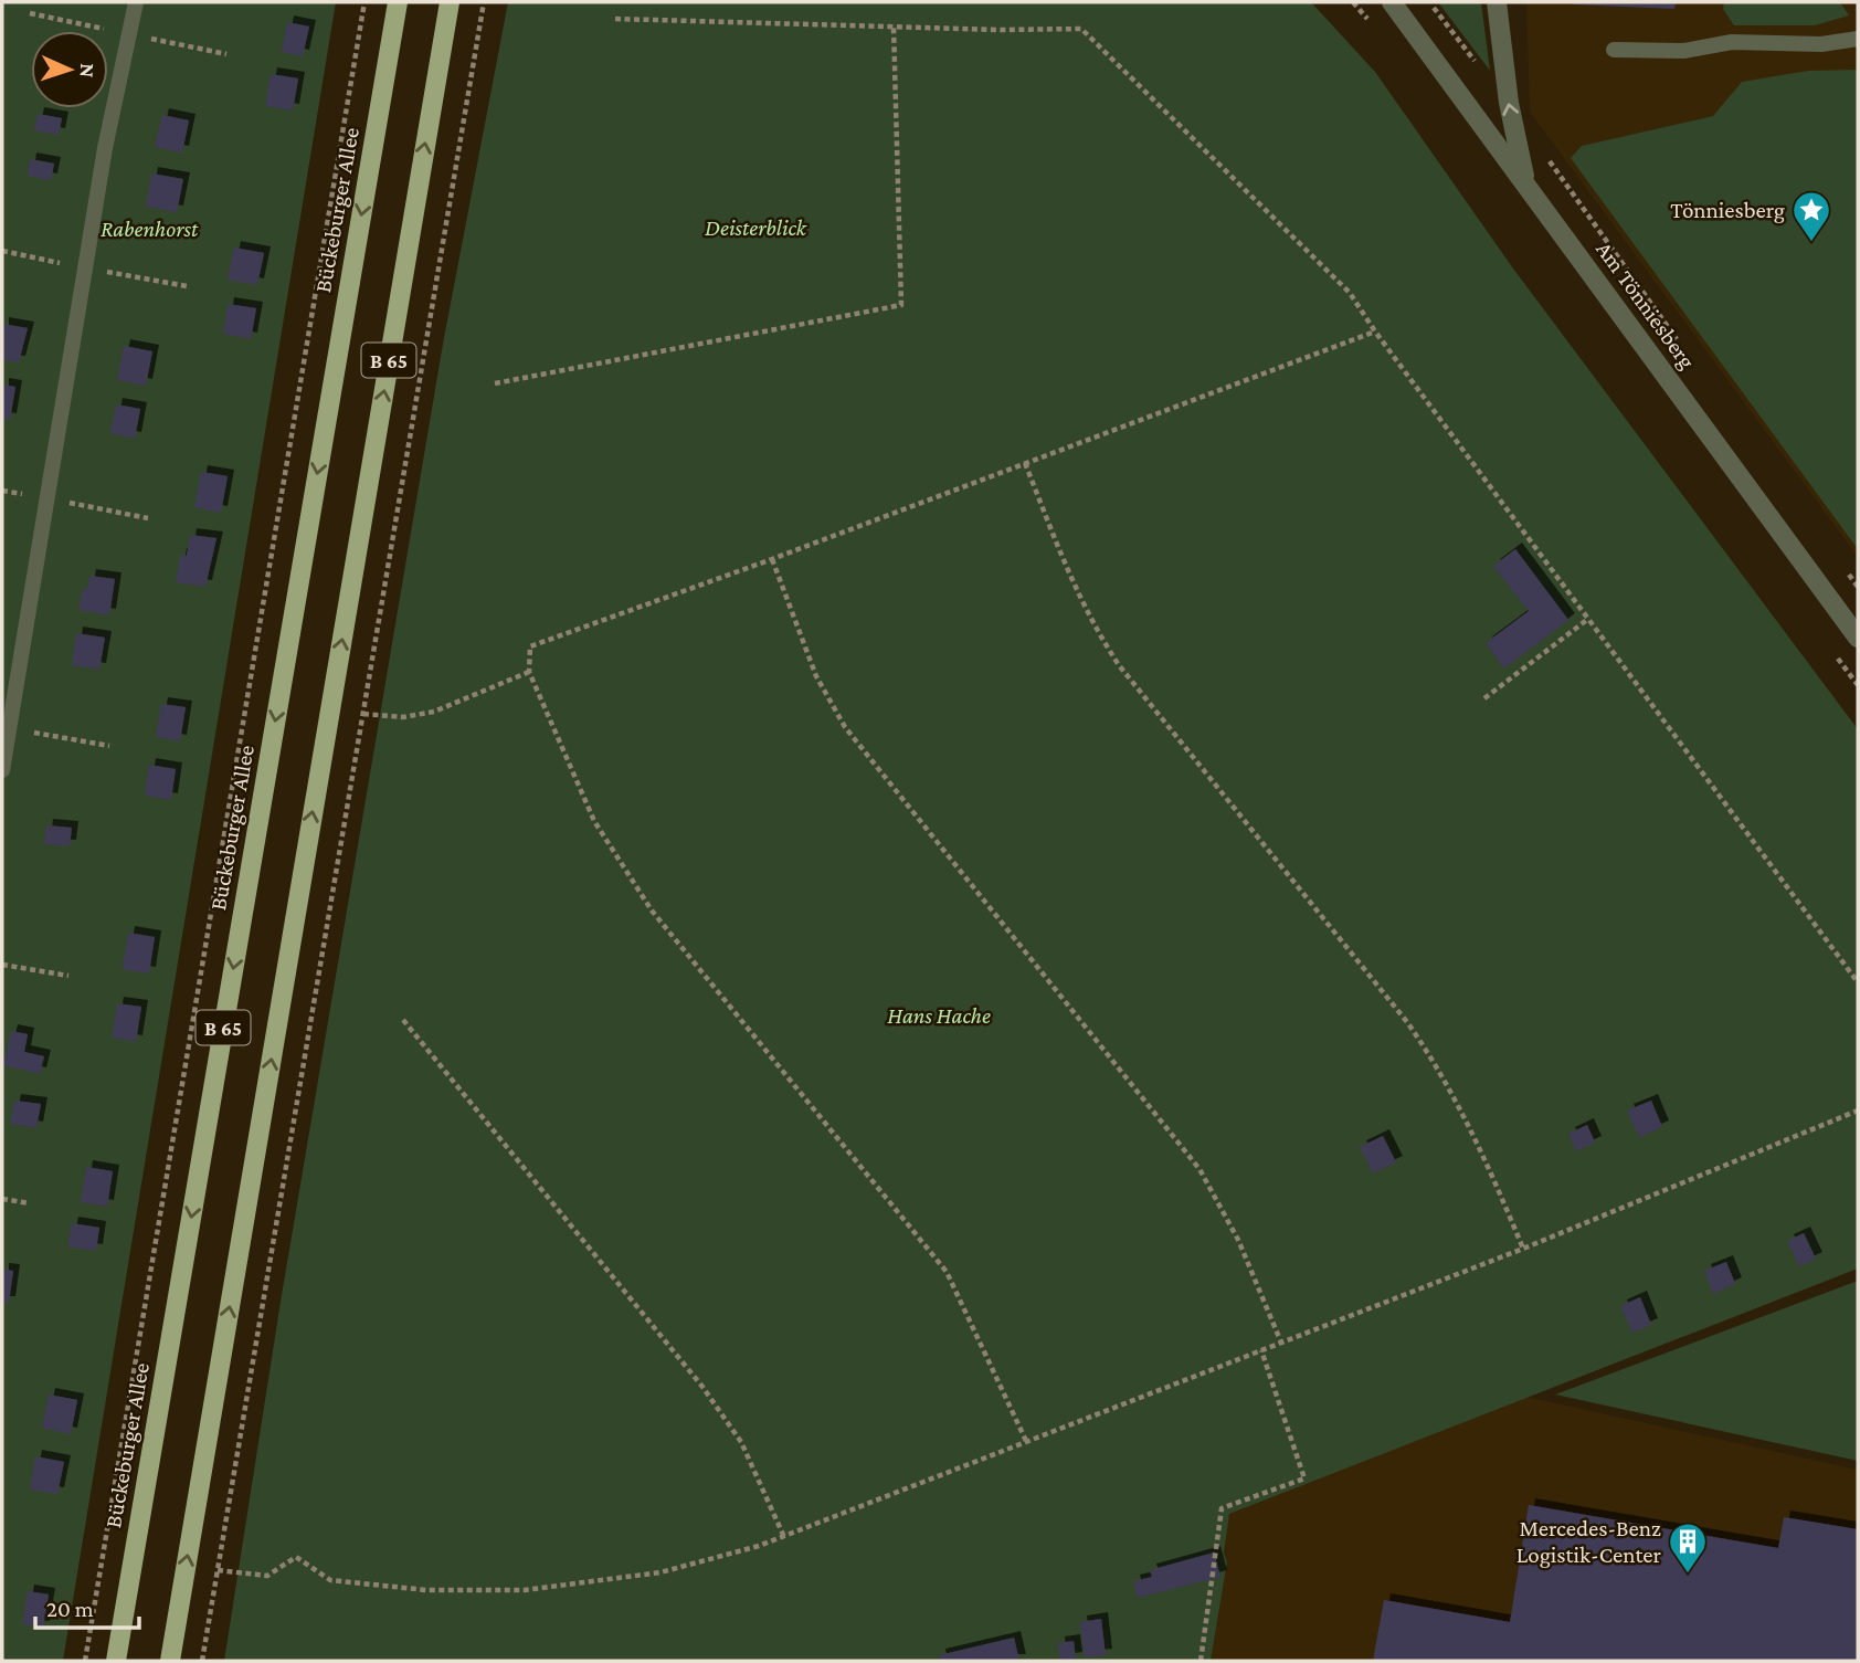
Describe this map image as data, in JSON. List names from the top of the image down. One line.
{"streets":{"main road":["Bückeburger Allee","B 65"],"street":["Am Tönniesberg"]},"parks":["Deisterblick","Rabenhorst","Hans Hache"],"places":{"place":["Tönniesberg"],"building":["Mercedes-Benz Logistik-Center"]},"scale_bar":"20 m","north":"right"}
